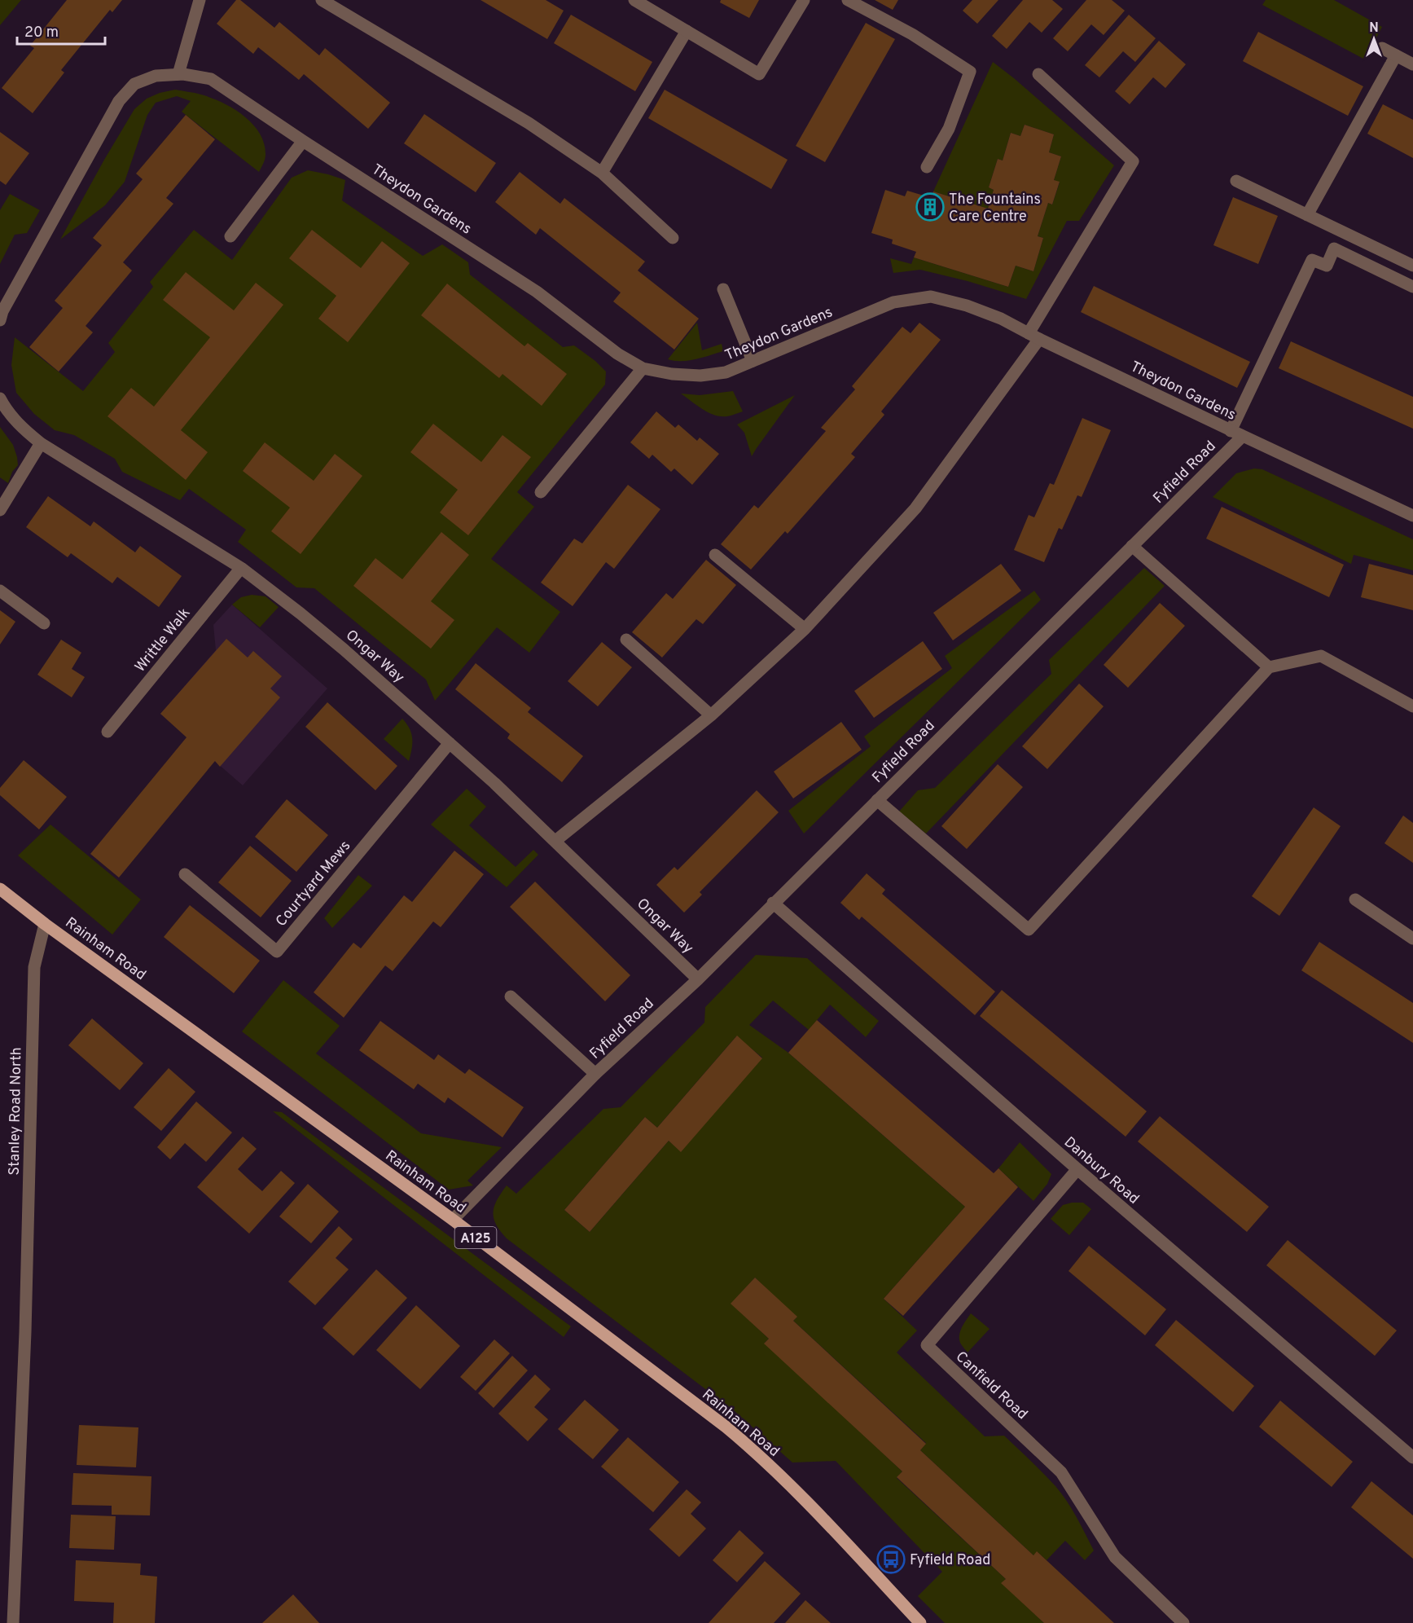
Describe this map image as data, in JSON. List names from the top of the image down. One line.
{"streets":{"main road":["Rainham Road","A125"],"street":["Theydon Gardens","Fyfield Road","Writtle Walk","Ongar Way","Courtyard Mews","Stanley Road North","Danbury Road","Canfield Road"]},"crossings":[["Theydon Gardens","Fyfield Road"],["Fyfield Road","Ongar Way"],["Fyfield Road","Rainham Road"],["Fyfield Road","Danbury Road"],["Writtle Walk","Ongar Way"],["Ongar Way","Courtyard Mews"],["Rainham Road","Stanley Road North"],["Danbury Road","Canfield Road"]],"places":{"building":["The Fountains Care Centre"],"bus stop":["Fyfield Road"]},"scale_bar":"20 m","north":"top"}
